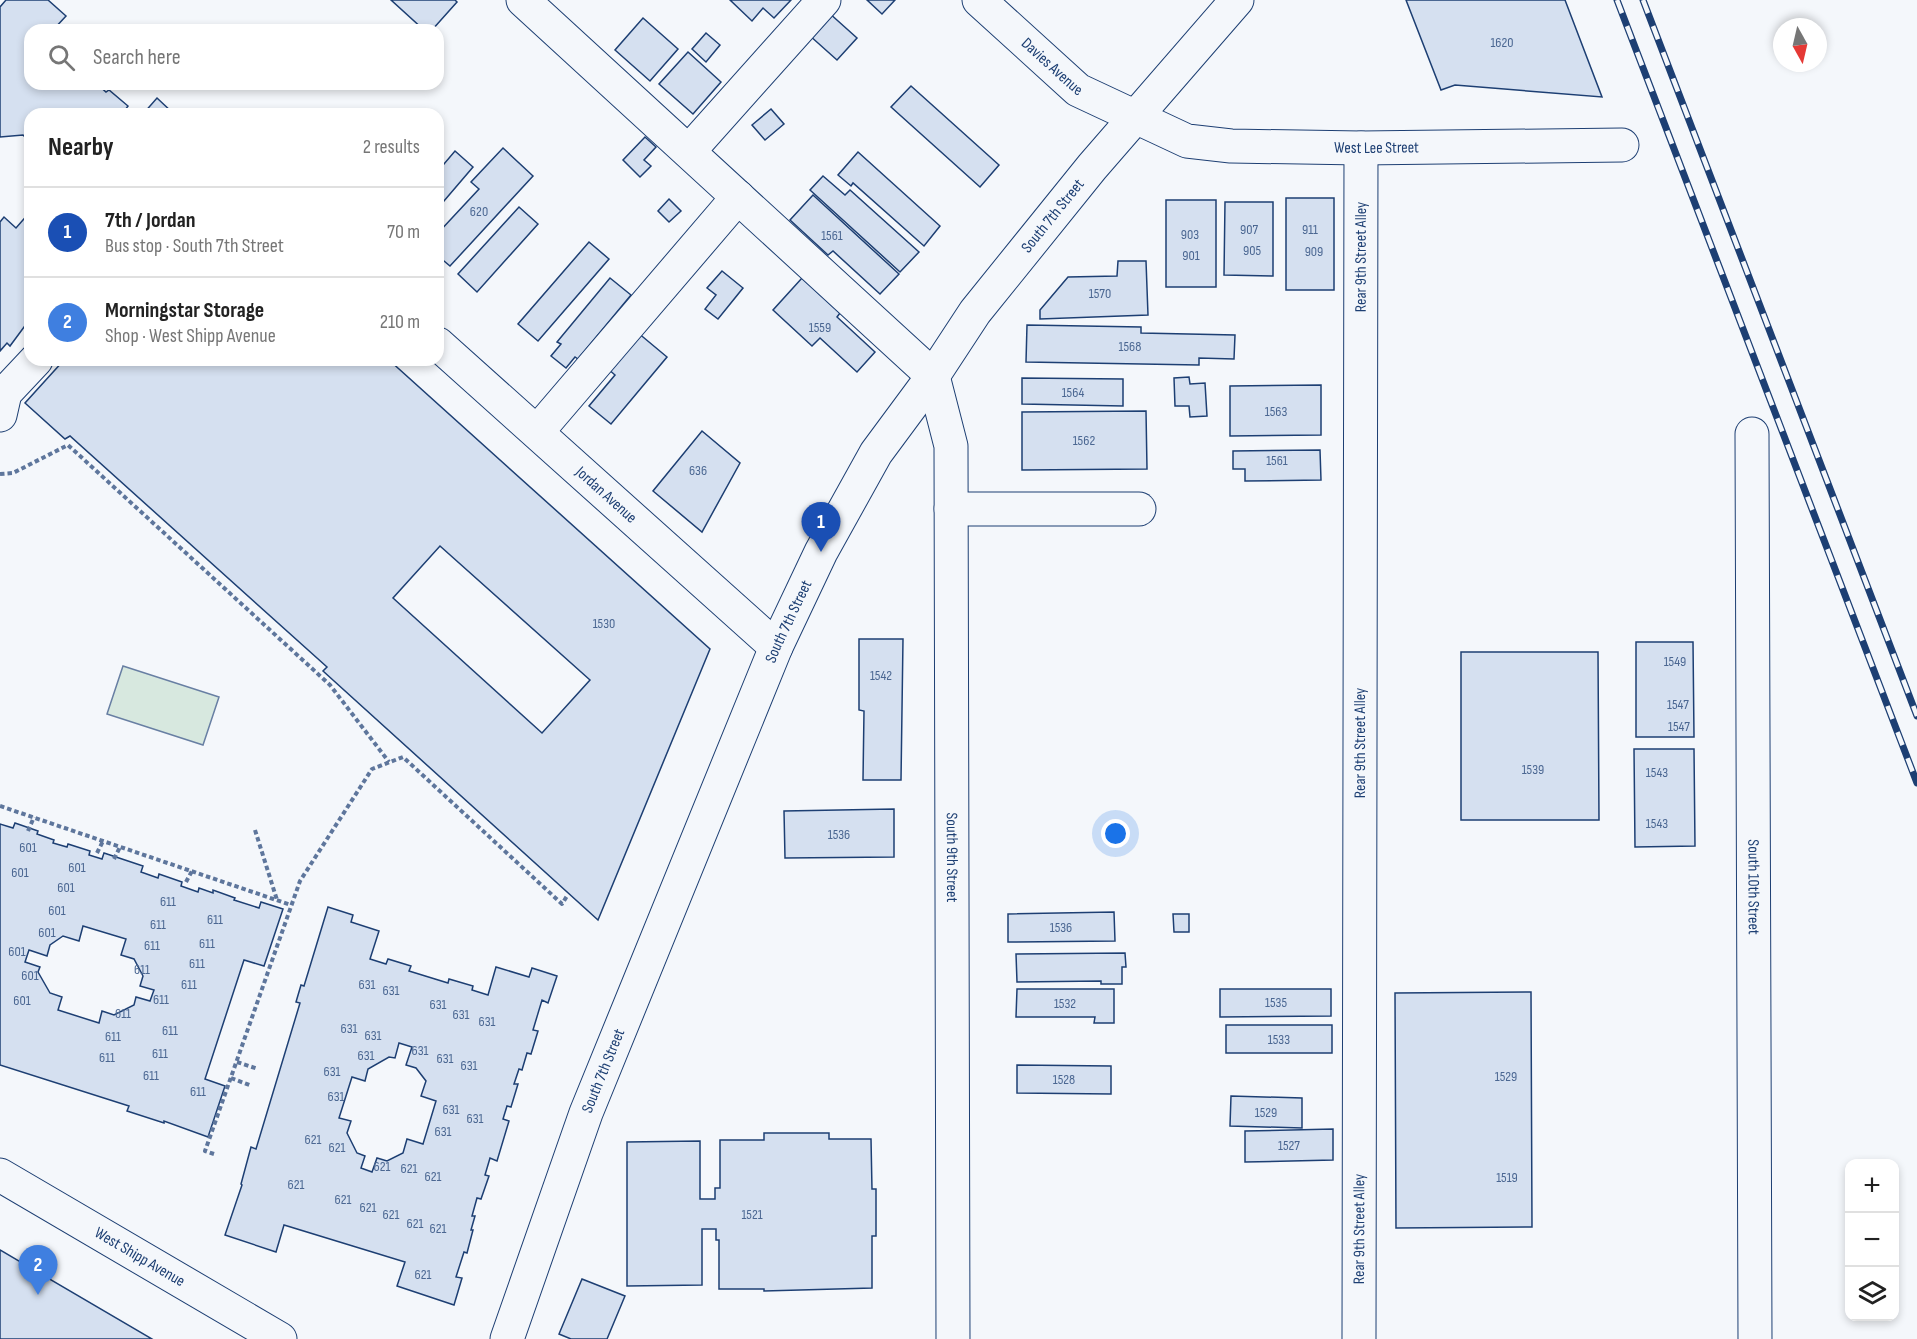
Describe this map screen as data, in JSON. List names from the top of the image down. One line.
{"streets":{"street":["Davies Avenue","West Lee Street","South 7th Street","Rear 9th Street Alley","Jordan Avenue","South 9th Street","South 10th Street","West Shipp Avenue"]},"crossings":[["Davies Avenue","West Lee Street"],["Davies Avenue","South 7th Street"],["West Lee Street","South 7th Street"],["West Lee Street","Rear 9th Street Alley"],["South 7th Street","Jordan Avenue"],["South 7th Street","South 9th Street"]],"house_numbers":["1620","620","907","911","903","1561","905","909","901","1570","1559","1568","1564","1563","1562","1561","636","1530","1549","1542","1547","1547","1539","1543","1543","1536","601","601","601","601","611","601","611","611","1536","601","611","611","601","611","611","601","611","631","631","611","601","1535","1532","631","611","631","631","631","611","631","611","1533","631","611","631","611","631","631","631","611","1529","1528","611","631","631","1529","631","631","621","1527","621","621","621","621","1519","621","621","621","621","1521","621","621","621"],"north":"bottom","page":{"search":"Search here","heading":["Nearby","2 results"],"list":[{"mark":"1","name":"7th / Jordan","note":"Bus stop · South 7th Street","value":"70 m"},{"mark":"2","name":"Morningstar Storage","note":"Shop · West Shipp Avenue","value":"210 m"}],"pins":["1","2"],"map_buttons":["+","−"]}}
